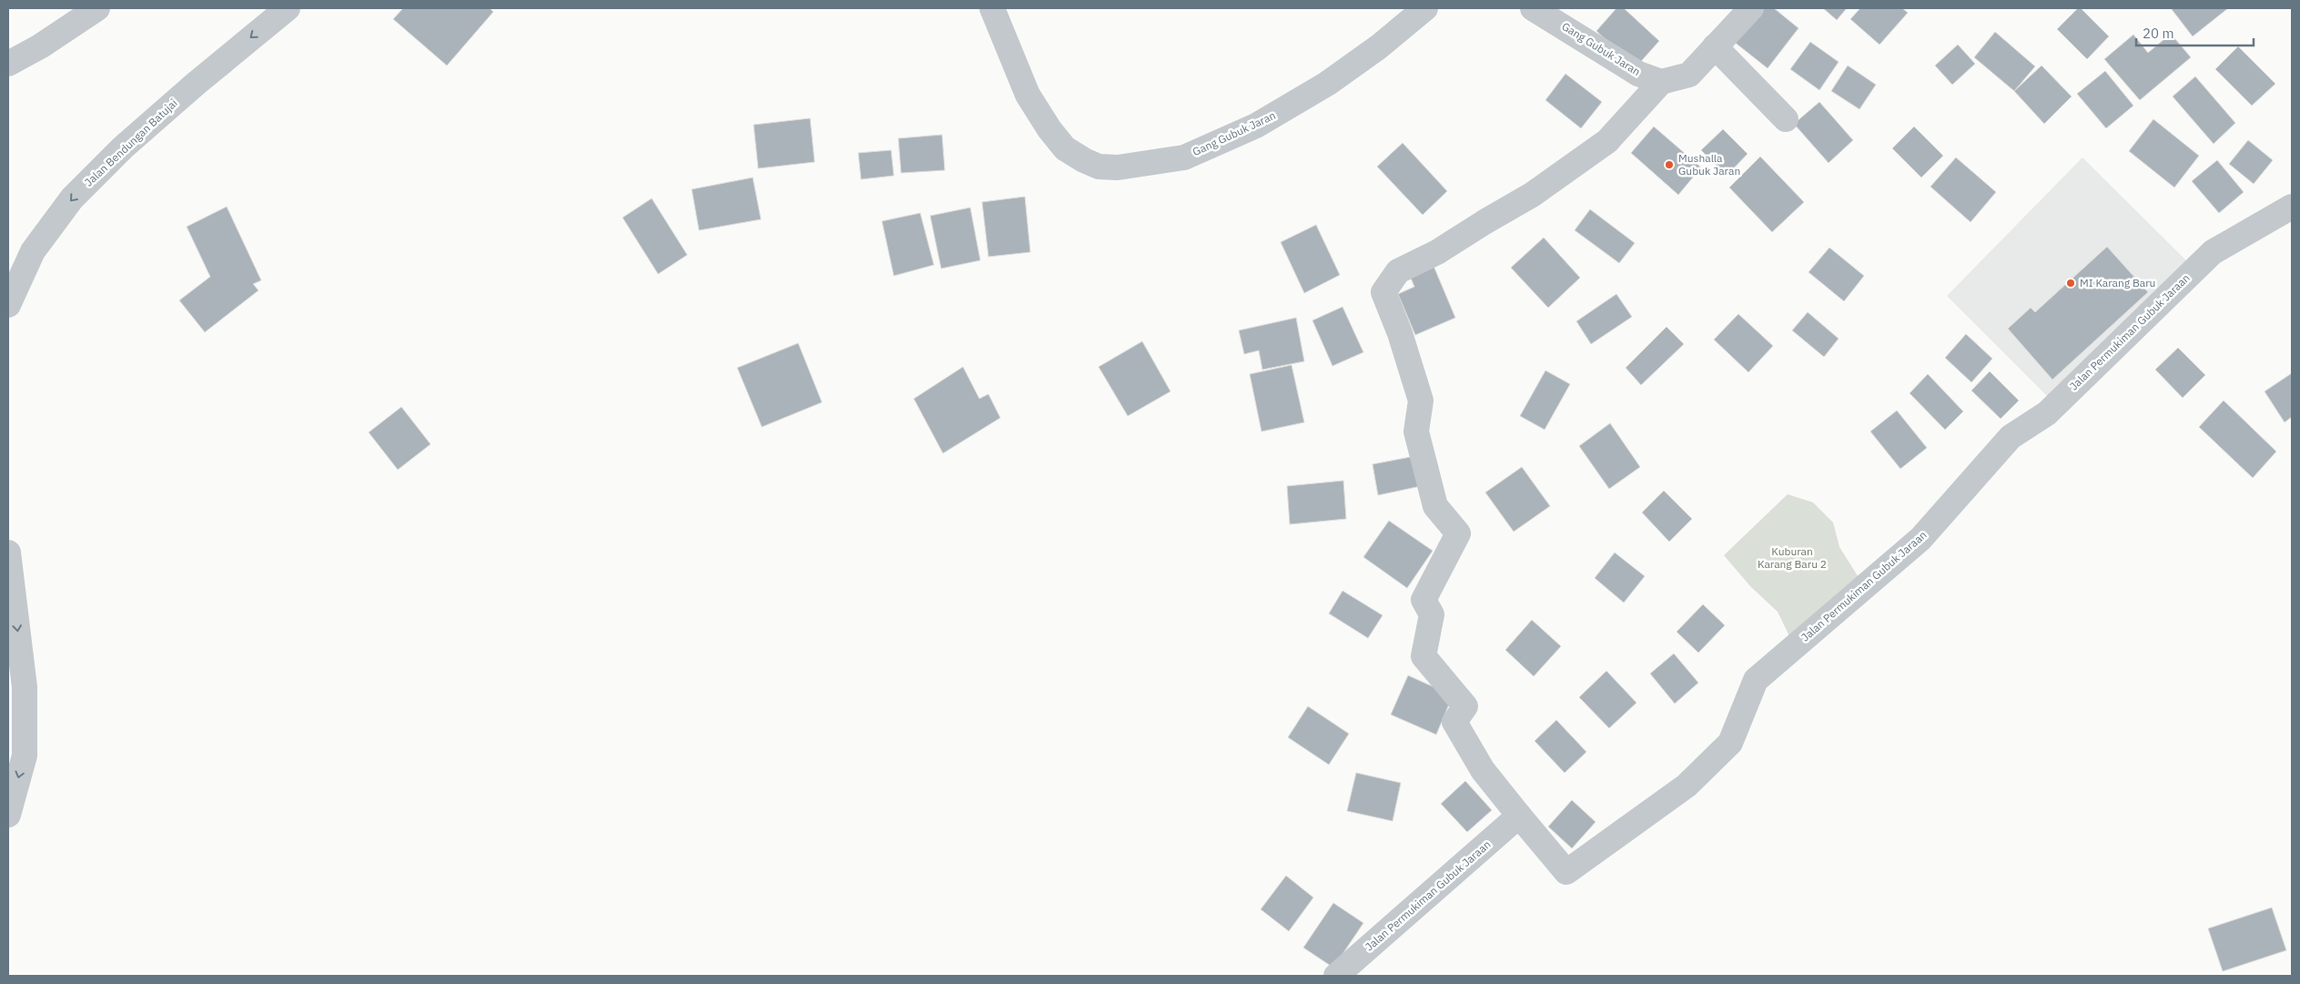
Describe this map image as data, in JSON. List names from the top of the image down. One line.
{"streets":{"street":["Gang Gubuk Jaran","Jalan Bendungan Batujai","Jalan Permukiman Gubuk Jaraan"]},"crossings":[["Gang Gubuk Jaran","Jalan Permukiman Gubuk Jaraan"]],"one_way":["Jalan Bendungan Batujai"],"parks":["Kuburan Karang Baru 2"],"places":["Mushalla Gubuk Jaran","MI Karang Baru"],"scale_bar":"20 m"}
